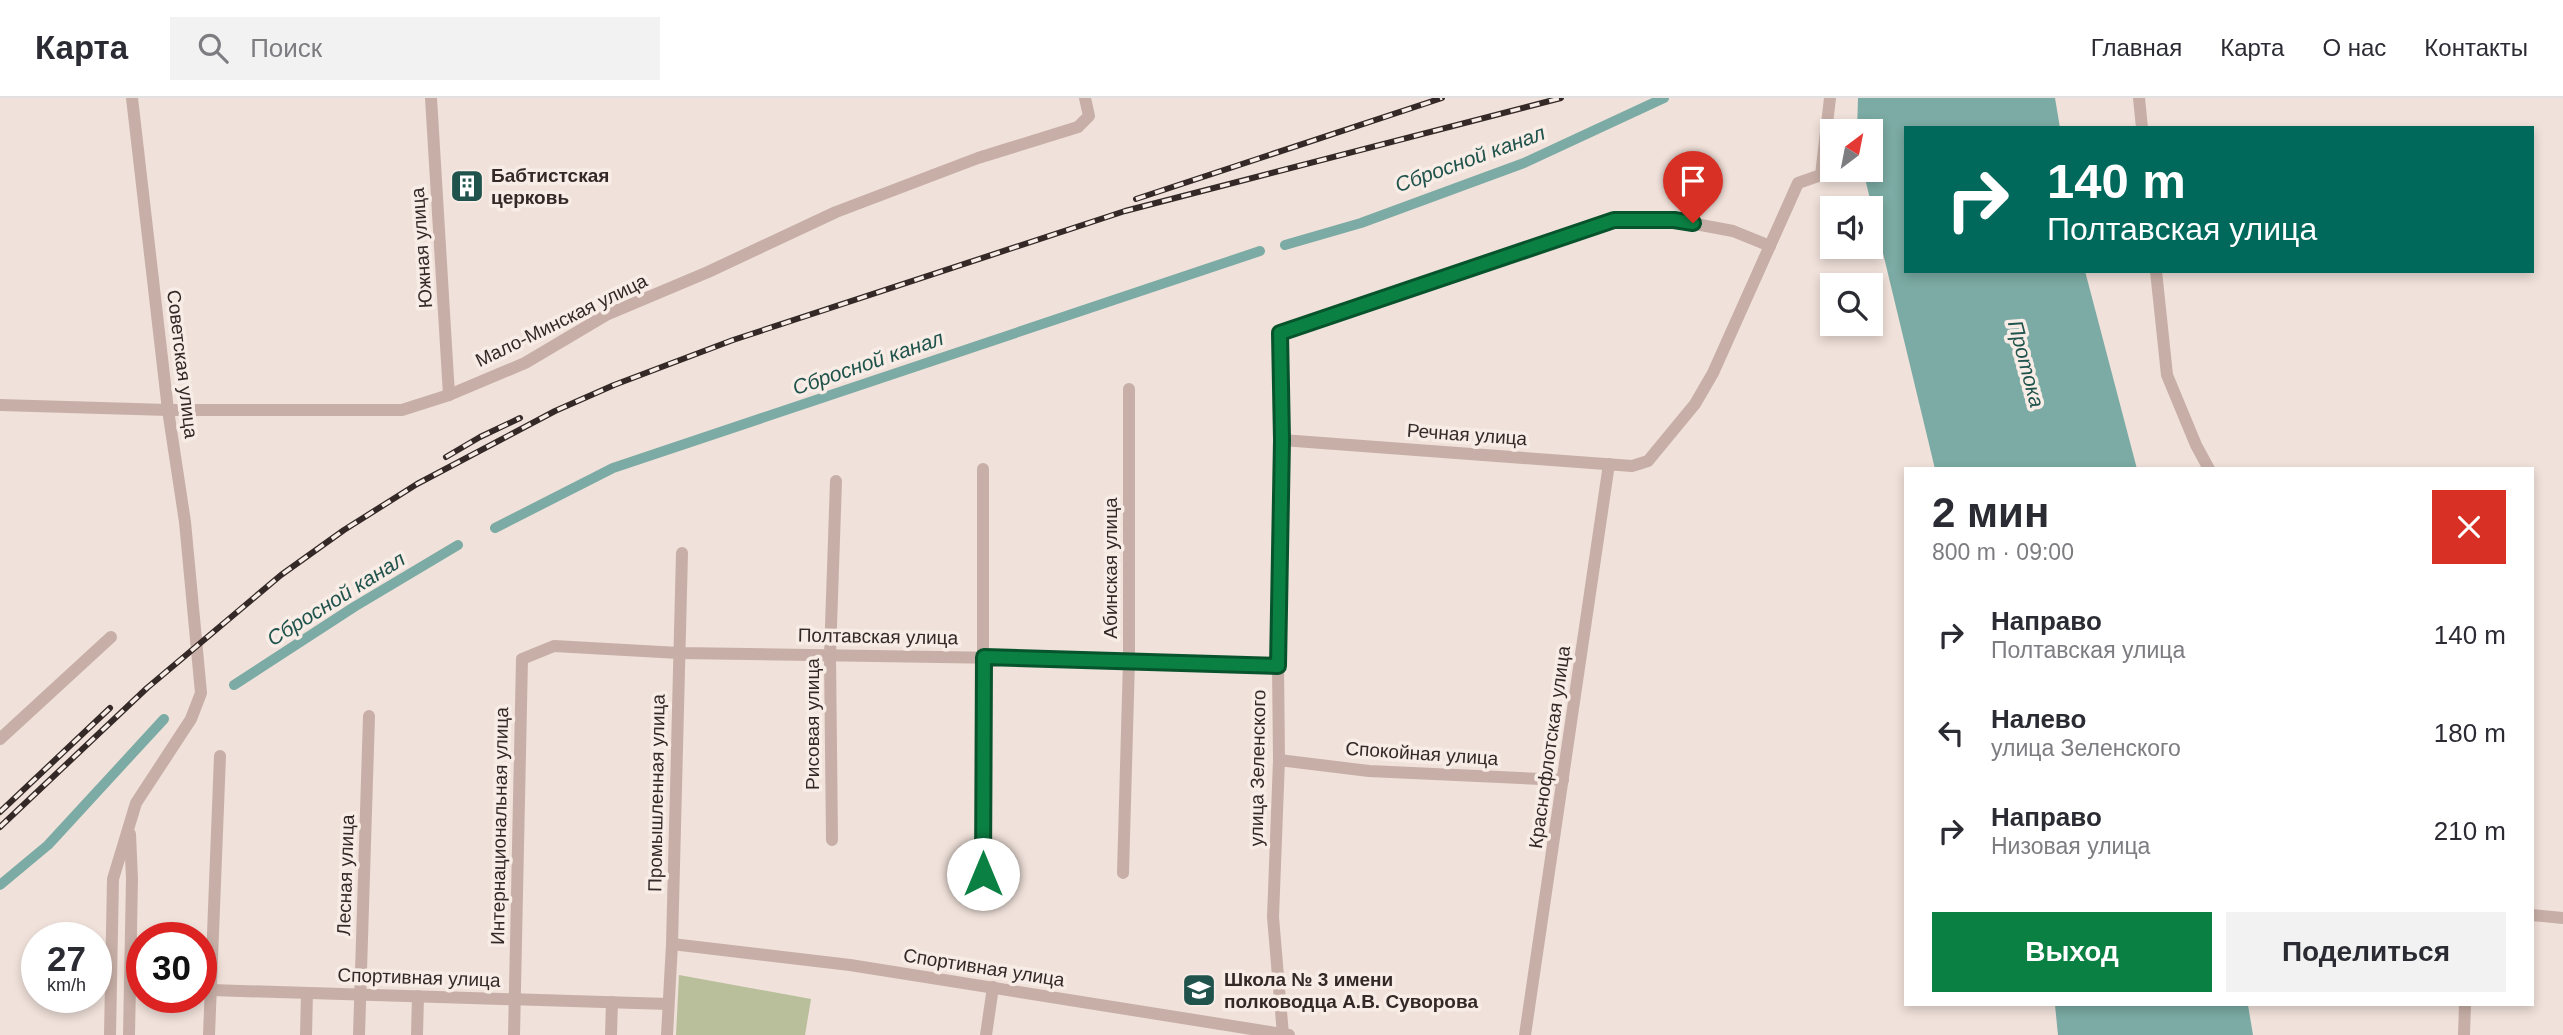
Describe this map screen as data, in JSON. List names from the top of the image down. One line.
{"streets":{"street":["Южная улица","Мало-Минская улица","Советская улица","Речная улица","Абинская улица","Полтавская улица","Рисовая улица","Краснофлотская улица","Спокойная улица","улица Зеленского","Промышленная улица","Интернациональная улица","Лесная улица","Спортивная улица"]},"crossings":[["Южная улица","Мало-Минская улица"],["Мало-Минская улица","Советская улица"],["Речная улица","Краснофлотская улица"],["Речная улица","улица Зеленского"],["Абинская улица","Полтавская улица"],["Полтавская улица","Рисовая улица"],["Полтавская улица","улица Зеленского"],["Полтавская улица","Промышленная улица"],["Полтавская улица","Интернациональная улица"],["Краснофлотская улица","Спокойная улица"],["Спокойная улица","улица Зеленского"],["улица Зеленского","Спортивная улица"],["Промышленная улица","Спортивная улица"],["Интернациональная улица","Спортивная улица"],["Лесная улица","Спортивная улица"]],"water":["Сбросной канал","Протока"],"places":{"building":["Бабтистская церковь"],"school or university":["Школа № 3 имени полководца А.В. Суворова"]},"north":"top right","page":{"header":"Карта","search":"Поиск","nav":["Главная","Карта","О нас","Контакты"],"turn":["140 m","Полтавская улица"],"heading":["2 мин","800 m · 09:00"],"list":[{"name":"Направо","note":"Полтавская улица","value":"140 m"},{"name":"Налево","note":"улица Зеленского","value":"180 m"},{"name":"Направо","note":"Низовая улица","value":"210 m"}],"buttons":["Выход","Поделиться"],"speed":"27 km/h","limit":"30"}}
